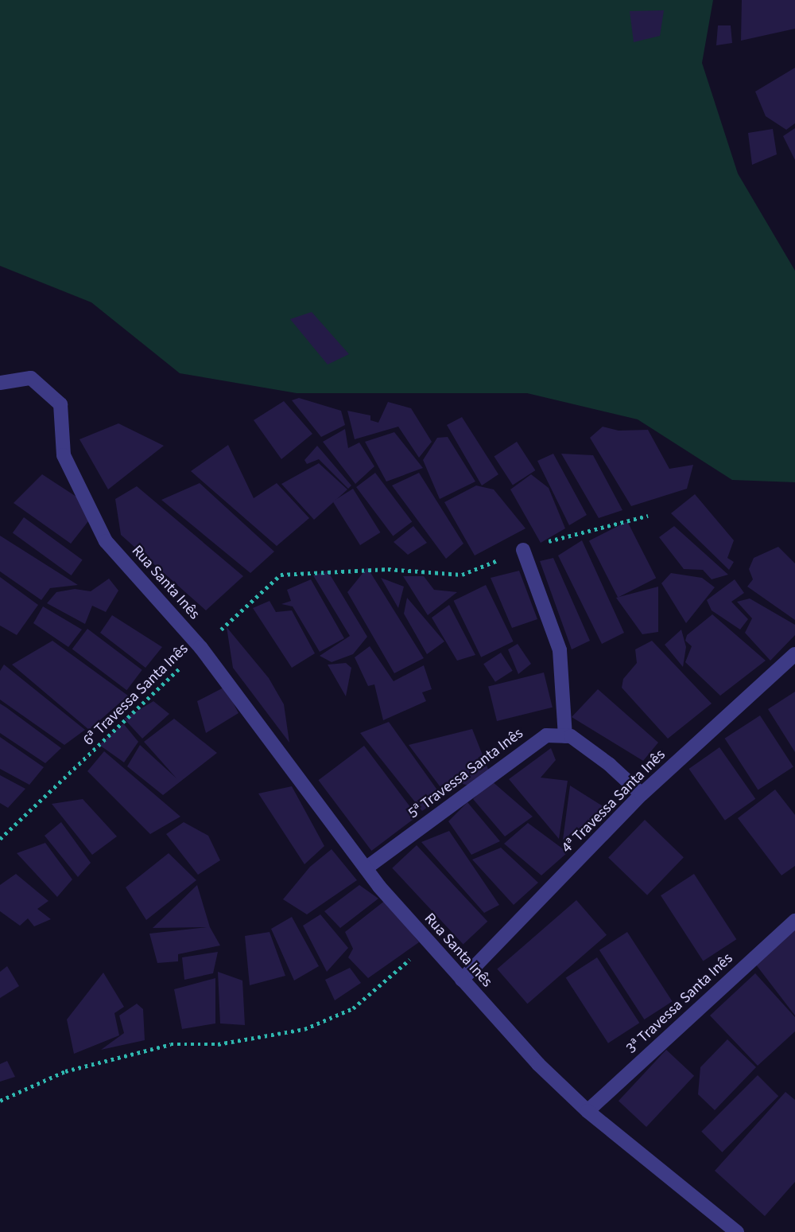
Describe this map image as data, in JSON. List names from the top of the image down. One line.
{"streets":{"street":["Rua Santa Inês","5ª Travessa Santa Inês","4ª Travessa Santa Inês","3ª Travessa Santa Inês"],"path":["6ª Travessa Santa Inês"]},"crossings":[["Rua Santa Inês","6ª Travessa Santa Inês"],["Rua Santa Inês","5ª Travessa Santa Inês"],["Rua Santa Inês","4ª Travessa Santa Inês"],["Rua Santa Inês","3ª Travessa Santa Inês"]]}
